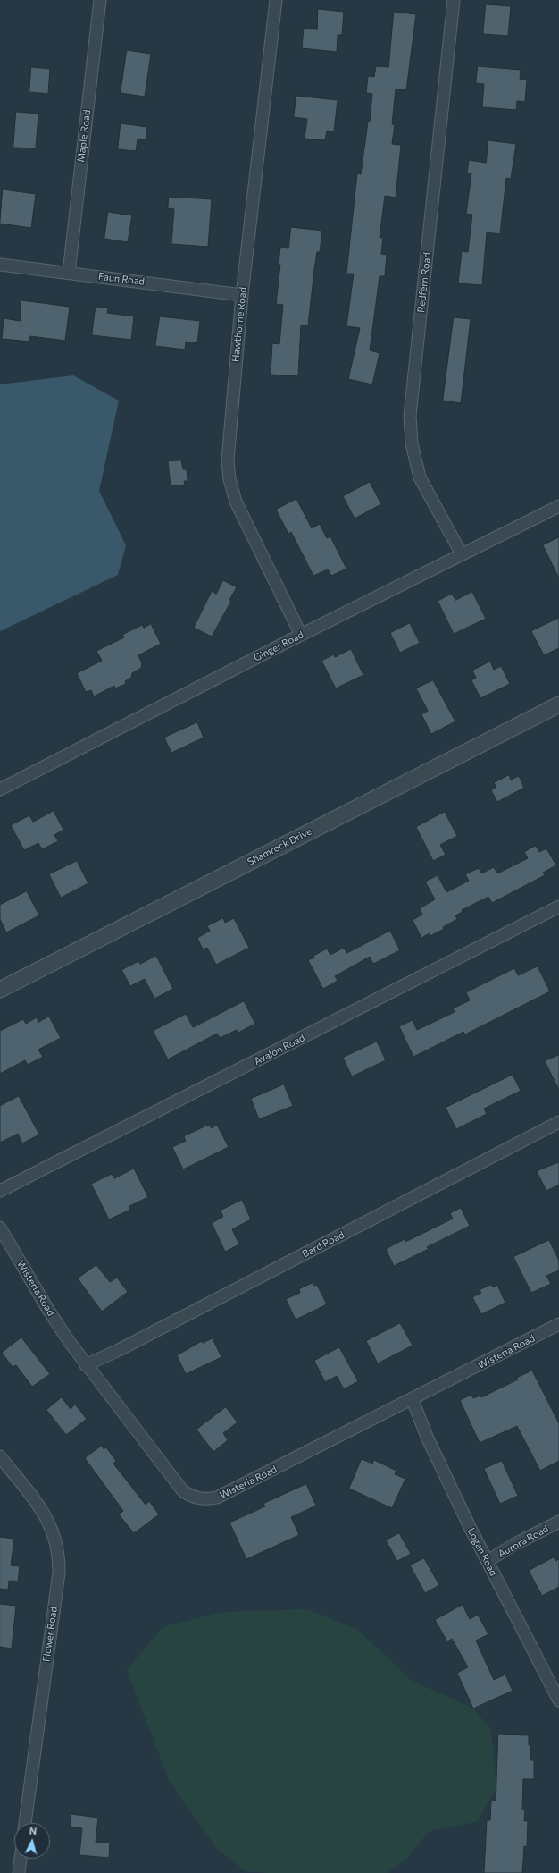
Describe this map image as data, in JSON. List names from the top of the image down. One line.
{"streets":{"street":["Maple Road","Faun Road","Redfern Road","Hawthorne Road","Ginger Road","Shamrock Drive","Avalon Road","Bard Road","Wisteria Road","Aurora Road","Logan Road","Flower Road"]},"crossings":[["Maple Road","Faun Road"],["Faun Road","Hawthorne Road"],["Redfern Road","Ginger Road"],["Hawthorne Road","Ginger Road"],["Bard Road","Wisteria Road"],["Wisteria Road","Logan Road"],["Aurora Road","Logan Road"]],"north":"top"}
